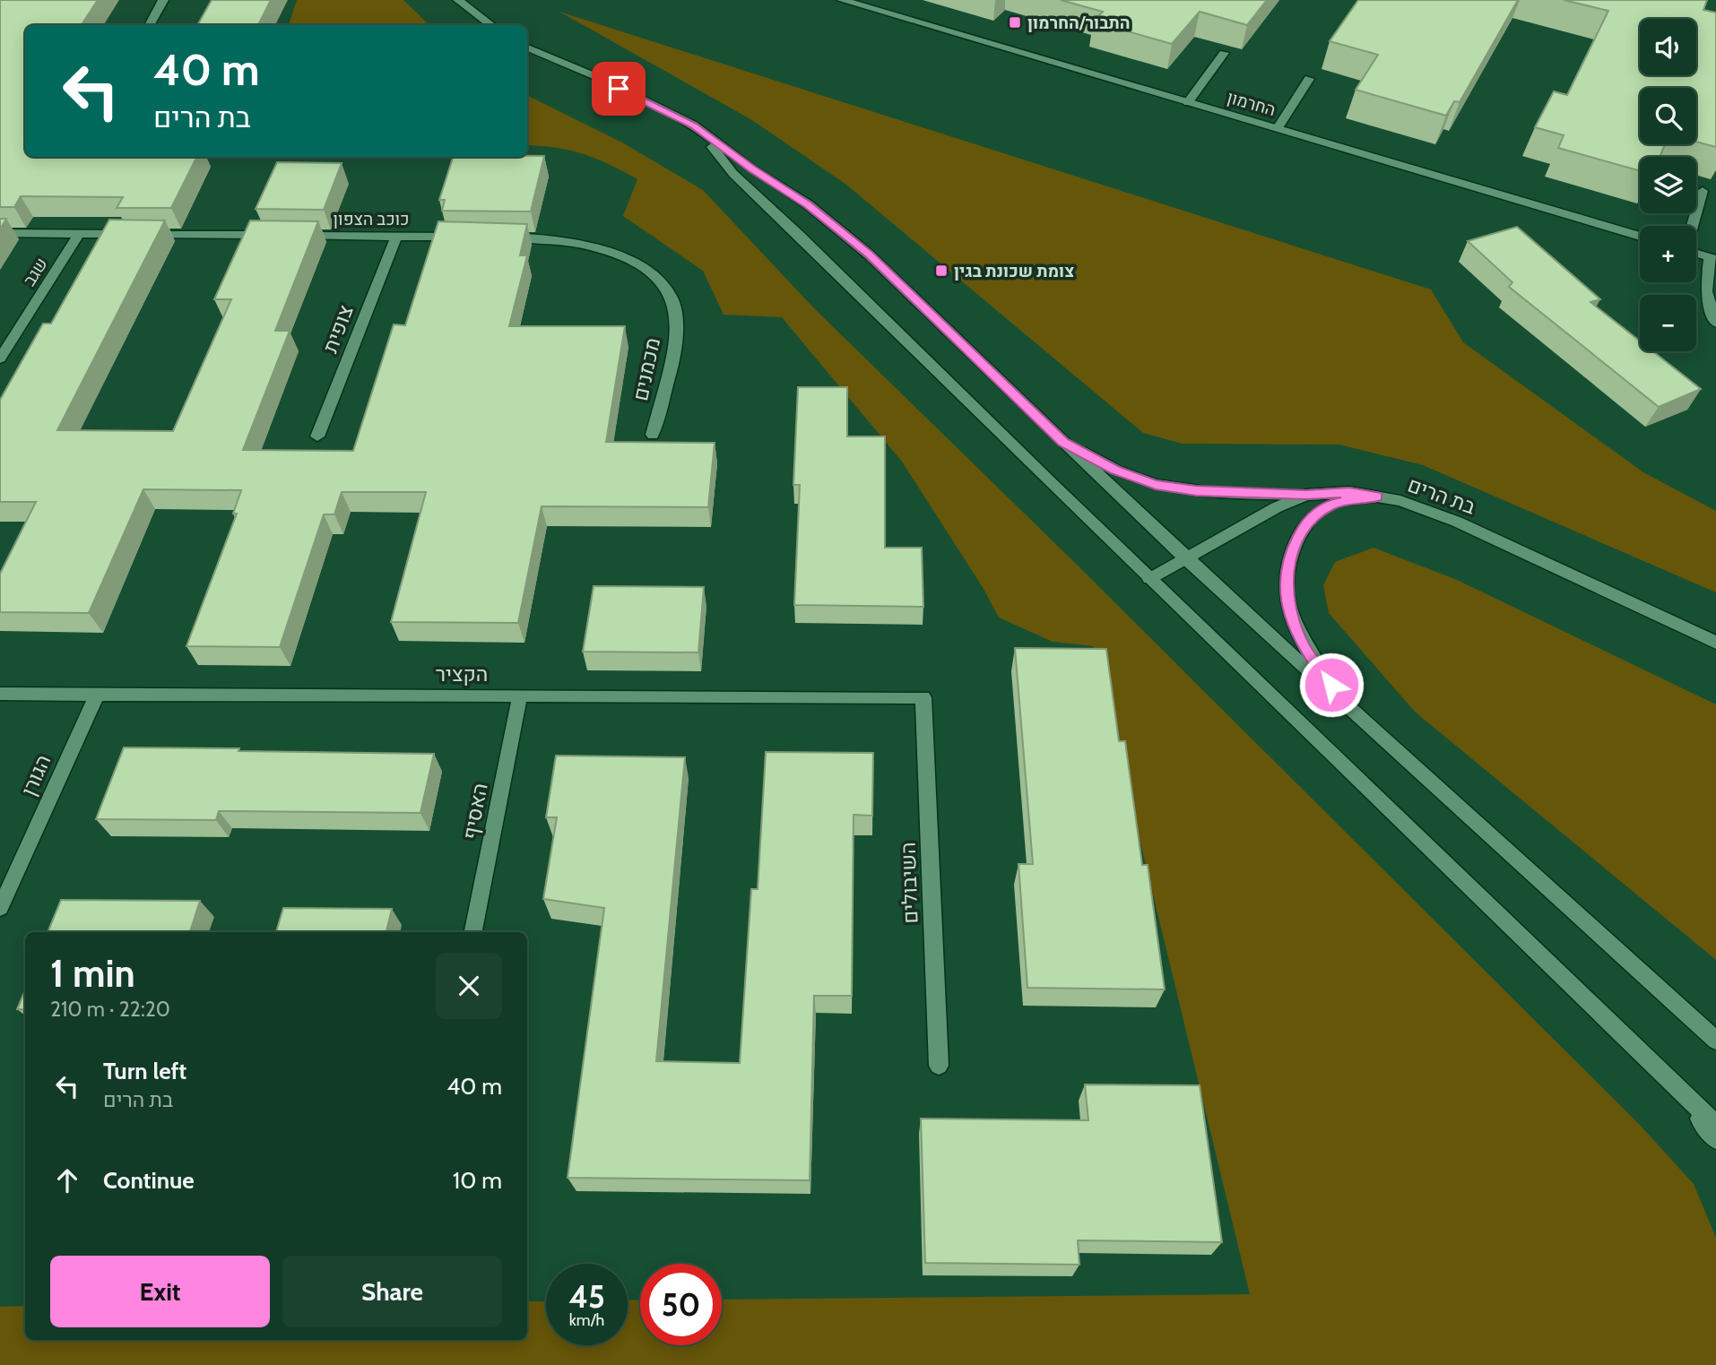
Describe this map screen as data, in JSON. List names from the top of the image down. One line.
{"streets":{"street":["החרמון","כוכב הצפון","שגב","צופית","מכמנים","בת הרים","הקציר","הגורן","האסיף","השיבולים"]},"crossings":[["כוכב הצפון","שגב"],["כוכב הצפון","צופית"],["הקציר","הגורן"],["הקציר","האסיף"],["הקציר","השיבולים"]],"places":{"transit":["התבור/החרמון","צומת שכונת בגין"]},"page":{"map_buttons":["+","−"],"turn":["40 m","בת הרים"],"heading":["1 min","210 m · 22:20"],"list":[{"name":"Turn left","note":"בת הרים","value":"40 m"},{"name":"Continue","value":"10 m"}],"buttons":["Exit","Share"],"speed":"45 km/h","limit":"50"}}
